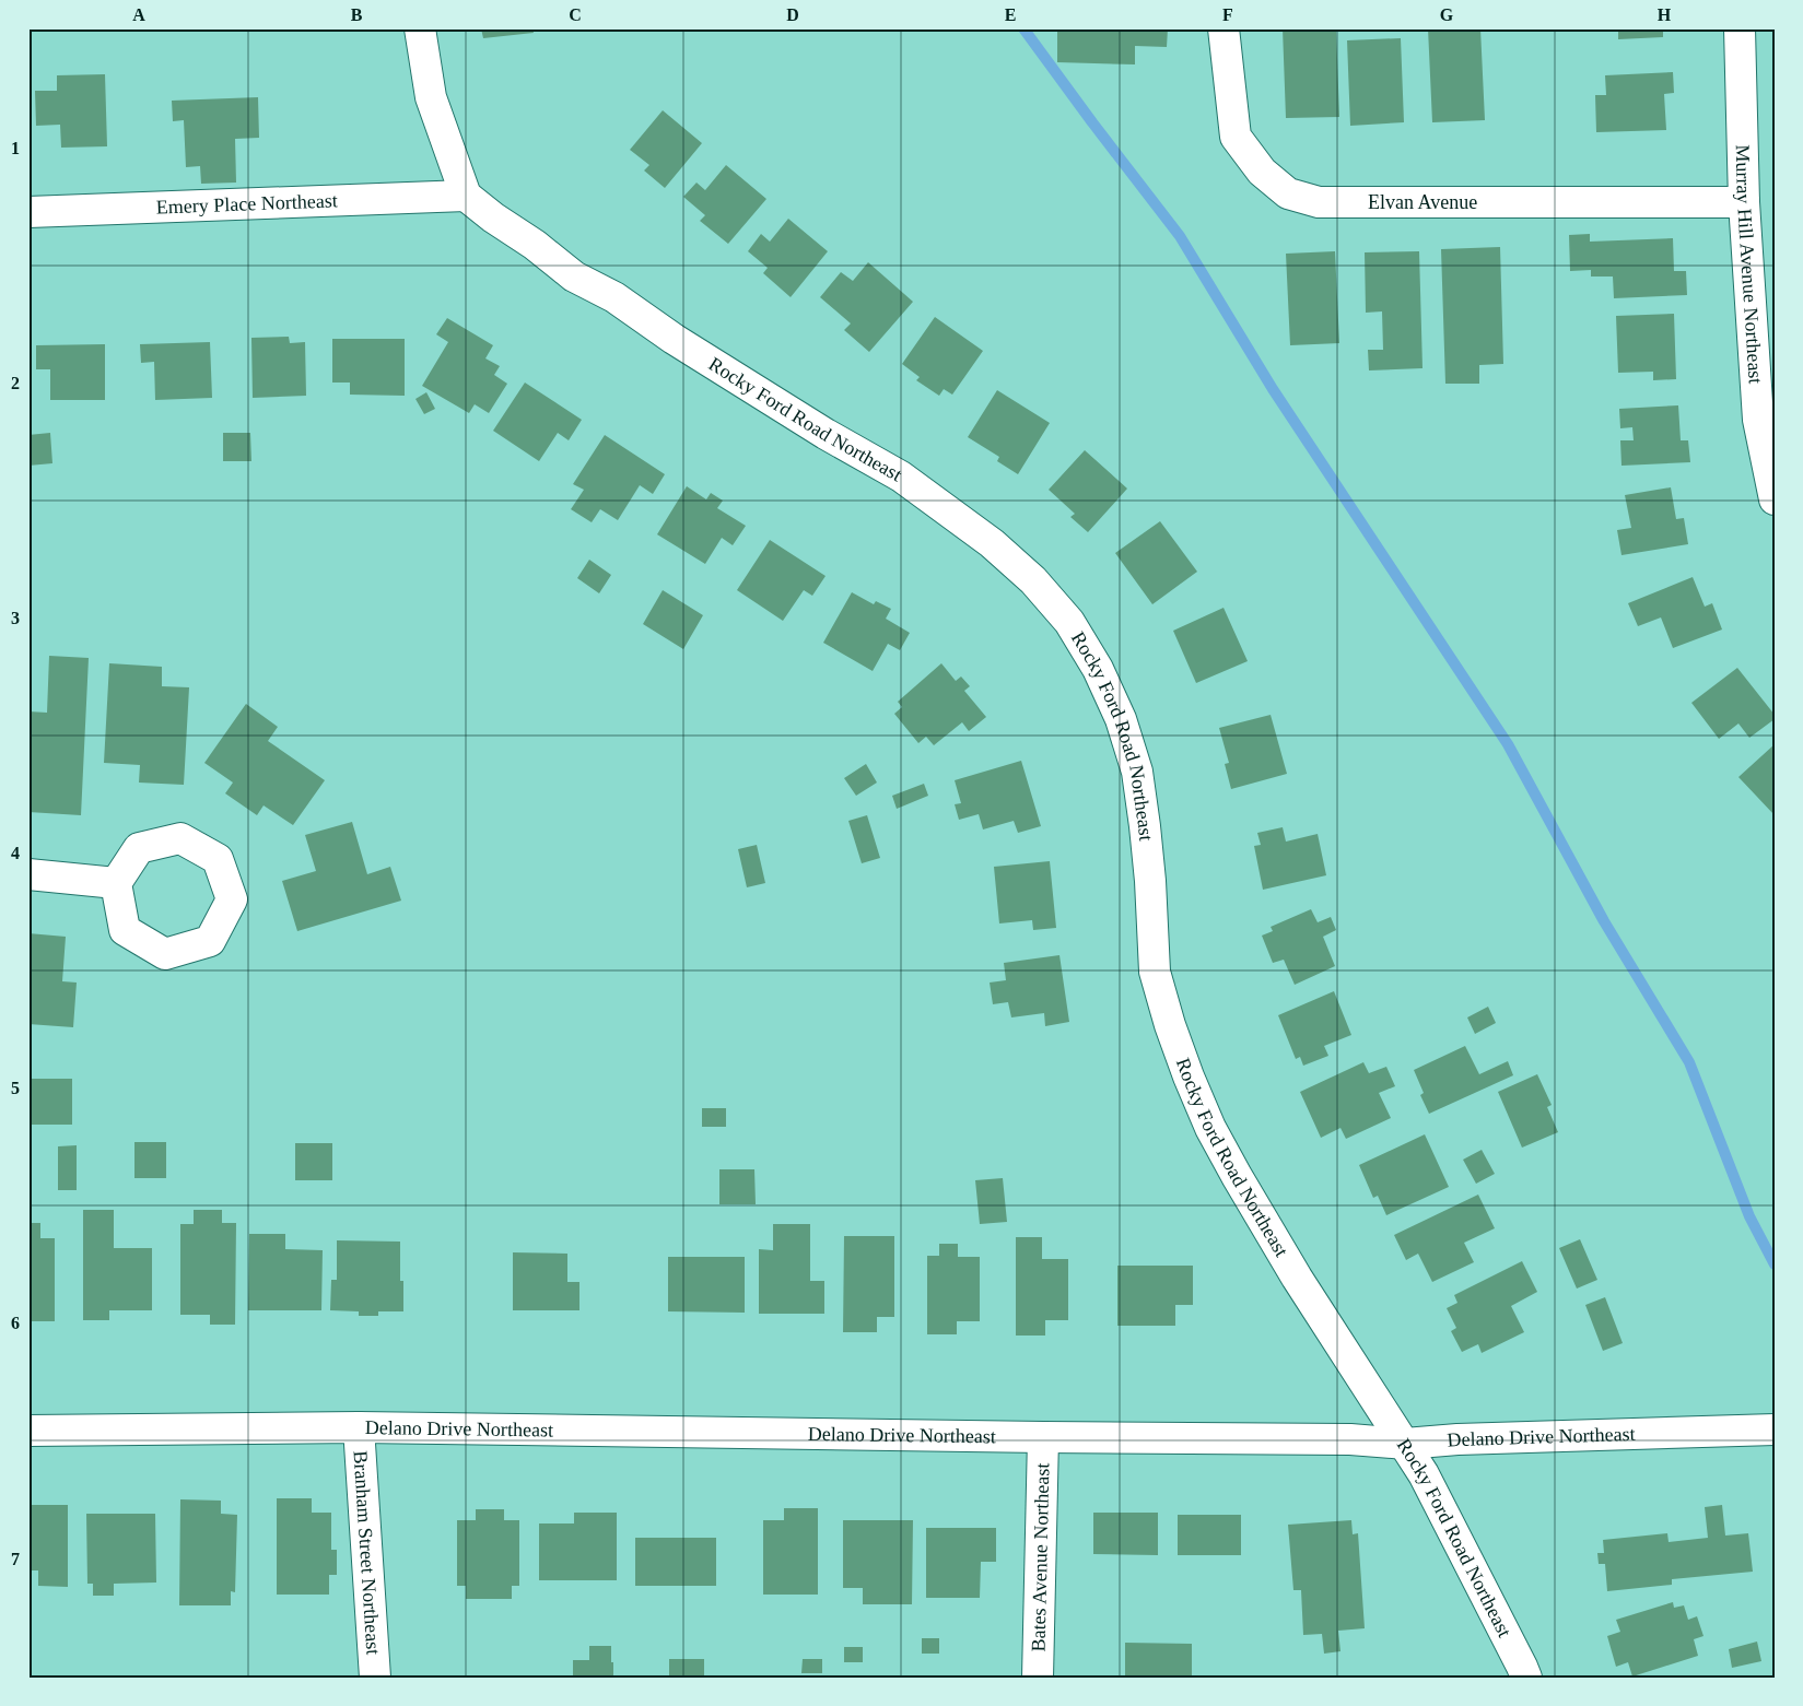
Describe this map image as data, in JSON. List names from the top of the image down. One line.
{"streets":{"street":["Elvan Avenue","Emery Place Northeast","Murray Hill Avenue Northeast","Rocky Ford Road Northeast","Delano Drive Northeast","Branham Street Northeast","Bates Avenue Northeast"]},"crossings":[["Elvan Avenue","Murray Hill Avenue Northeast"],["Emery Place Northeast","Rocky Ford Road Northeast"],["Rocky Ford Road Northeast","Delano Drive Northeast"],["Delano Drive Northeast","Branham Street Northeast"],["Delano Drive Northeast","Bates Avenue Northeast"]],"grid":{"columns":["A","B","C","D","E","F","G","H"],"rows":["1","2","3","4","5","6","7"]}}
